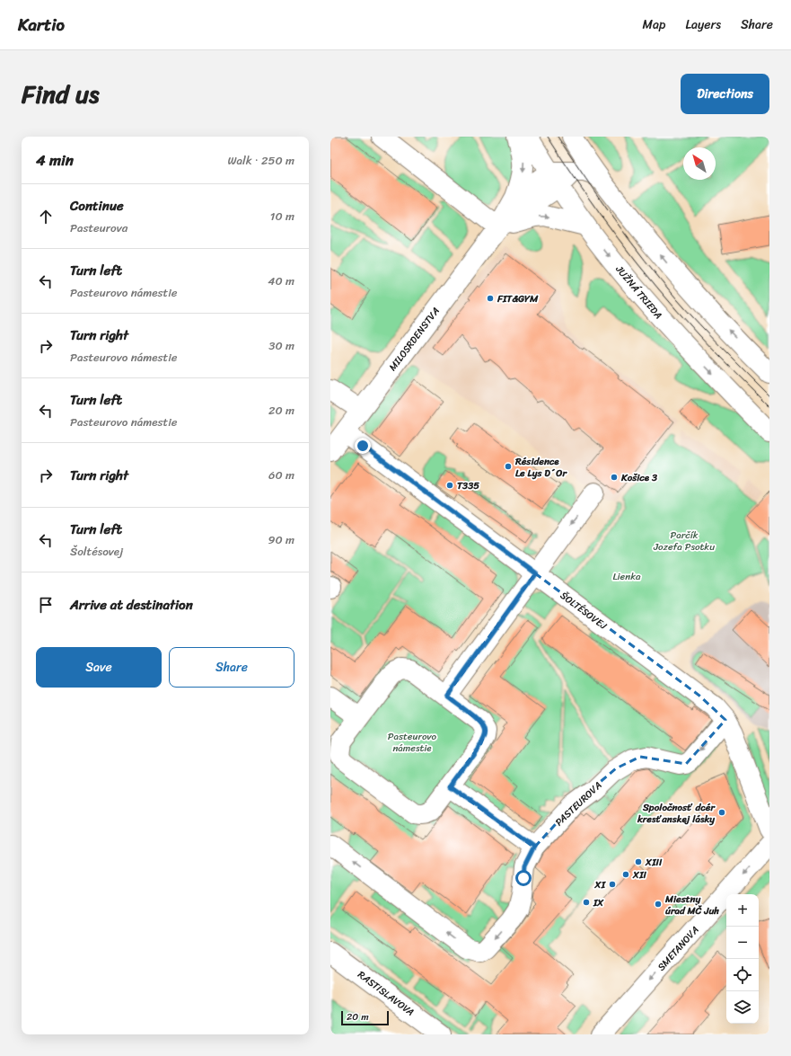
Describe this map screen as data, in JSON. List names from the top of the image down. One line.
{"streets":{"street":["JUŽNÁ TRIEDA","MILOSRDENSTVA","ŠOLTÉSOVEJ","PASTEUROVA","SMETANOVA","RASTISLAVOVA"]},"crossings":[["JUŽNÁ TRIEDA","MILOSRDENSTVA"],["MILOSRDENSTVA","ŠOLTÉSOVEJ"],["ŠOLTÉSOVEJ","PASTEUROVA"]],"one_way":["SMETANOVA"],"parks":["Parčík Jozefa Psotku","Lienka","Pasteurovo námestie"],"places":["FIT&GYM","Résidence Le Lys D´Or","Košice 3","T335","Spoločnosť dcér kresťanskej lásky","XIII","XII","XI","IX","Miestny úrad MČ Juh"],"scale_bar":"20 m","north":"top left","page":{"header":"Kartio","nav":["Map","Layers","Share"],"title":"Find us","buttons":["Directions",["Save","Share"]],"heading":["4 min","Walk · 250 m"],"list":[["Continue","Pasteurova","10 m"],["Turn left","Pasteurovo námestie","40 m"],["Turn right","Pasteurovo námestie","30 m"],["Turn left","Pasteurovo námestie","20 m"],["Turn right","60 m"],["Turn left","Šoltésovej","90 m"],"Arrive at destination"],"map_buttons":["+","−"],"scale":"20 m"}}
